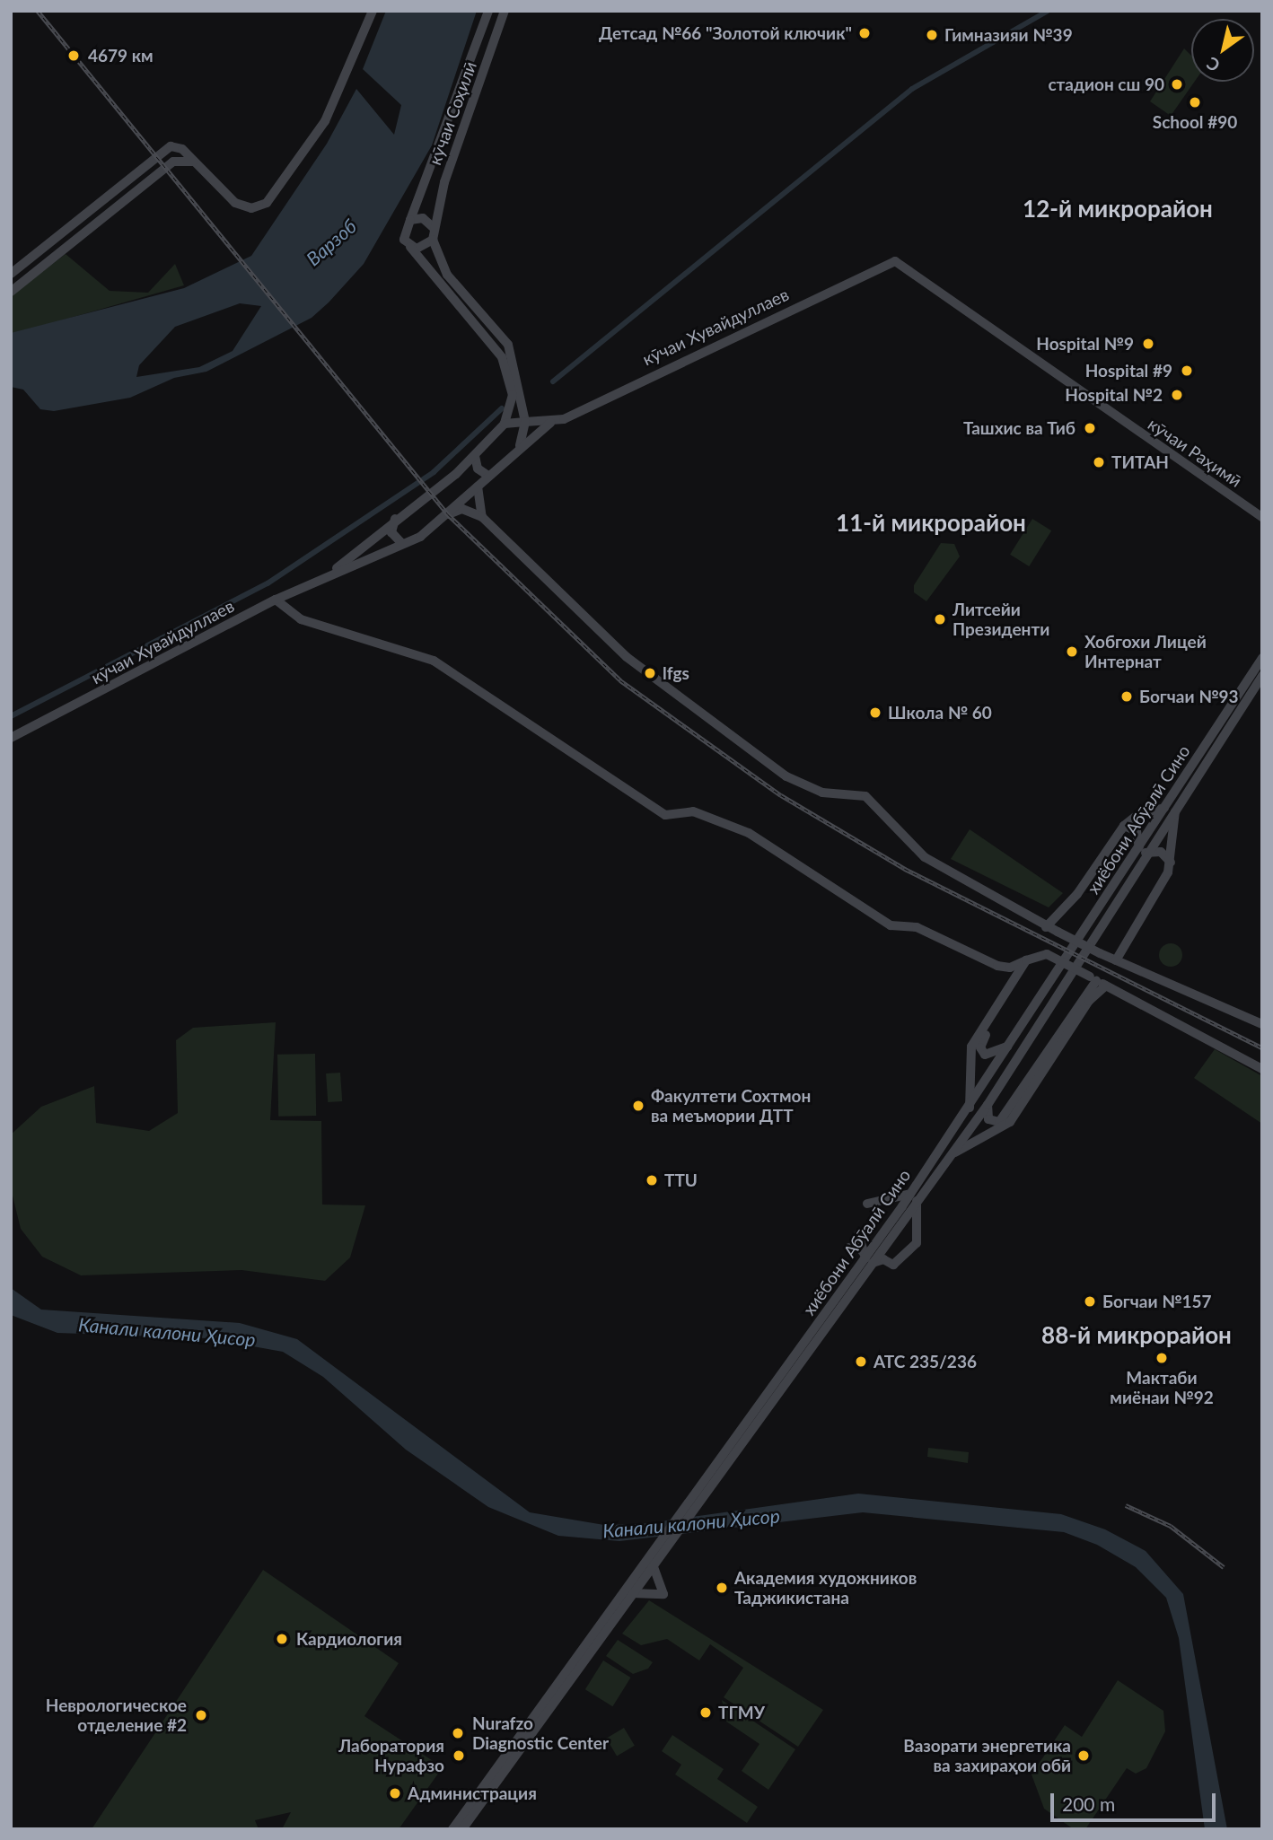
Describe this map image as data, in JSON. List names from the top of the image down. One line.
{"streets":{"street":["кӯчаи Соҳилӣ","кӯчаи Хувайдуллаев","кӯчаи Раҳимӣ","хиёбони Абӯалӣ Сино"]},"crossings":[["кӯчаи Соҳилӣ","кӯчаи Хувайдуллаев"],["кӯчаи Хувайдуллаев","кӯчаи Раҳимӣ"]],"districts":["12-й микрорайон","11-й микрорайон","88-й микрорайон"],"water":["Варзоб","Канали калони Ҳисор"],"places":["Детсад №66 \"Золотой ключик\"","Гимназияи №39","4679 км","стадион сш 90","School #90","Hospital №9","Hospital #9","Hospital №2","Ташхис ва Тиб","ТИТАН","Литсейи Президенти","Хобгохи Лицей Интернат","lfgs","Богчаи №93","Школа № 60","Факултети Сохтмон ва меъмории ДТТ","TTU","Богчаи №157","Мактаби миёнаи №92","АТС 235/236","Академия художников Таджикистана","Кардиология","ТГМУ","Неврологическое отделение #2","Nurafzo Diagnostic Center","Лаборатория Нурафзо","Вазорати энергетика ва захираҳои обӣ","Администрация"],"scale_bar":"200 m","north":"bottom left"}
